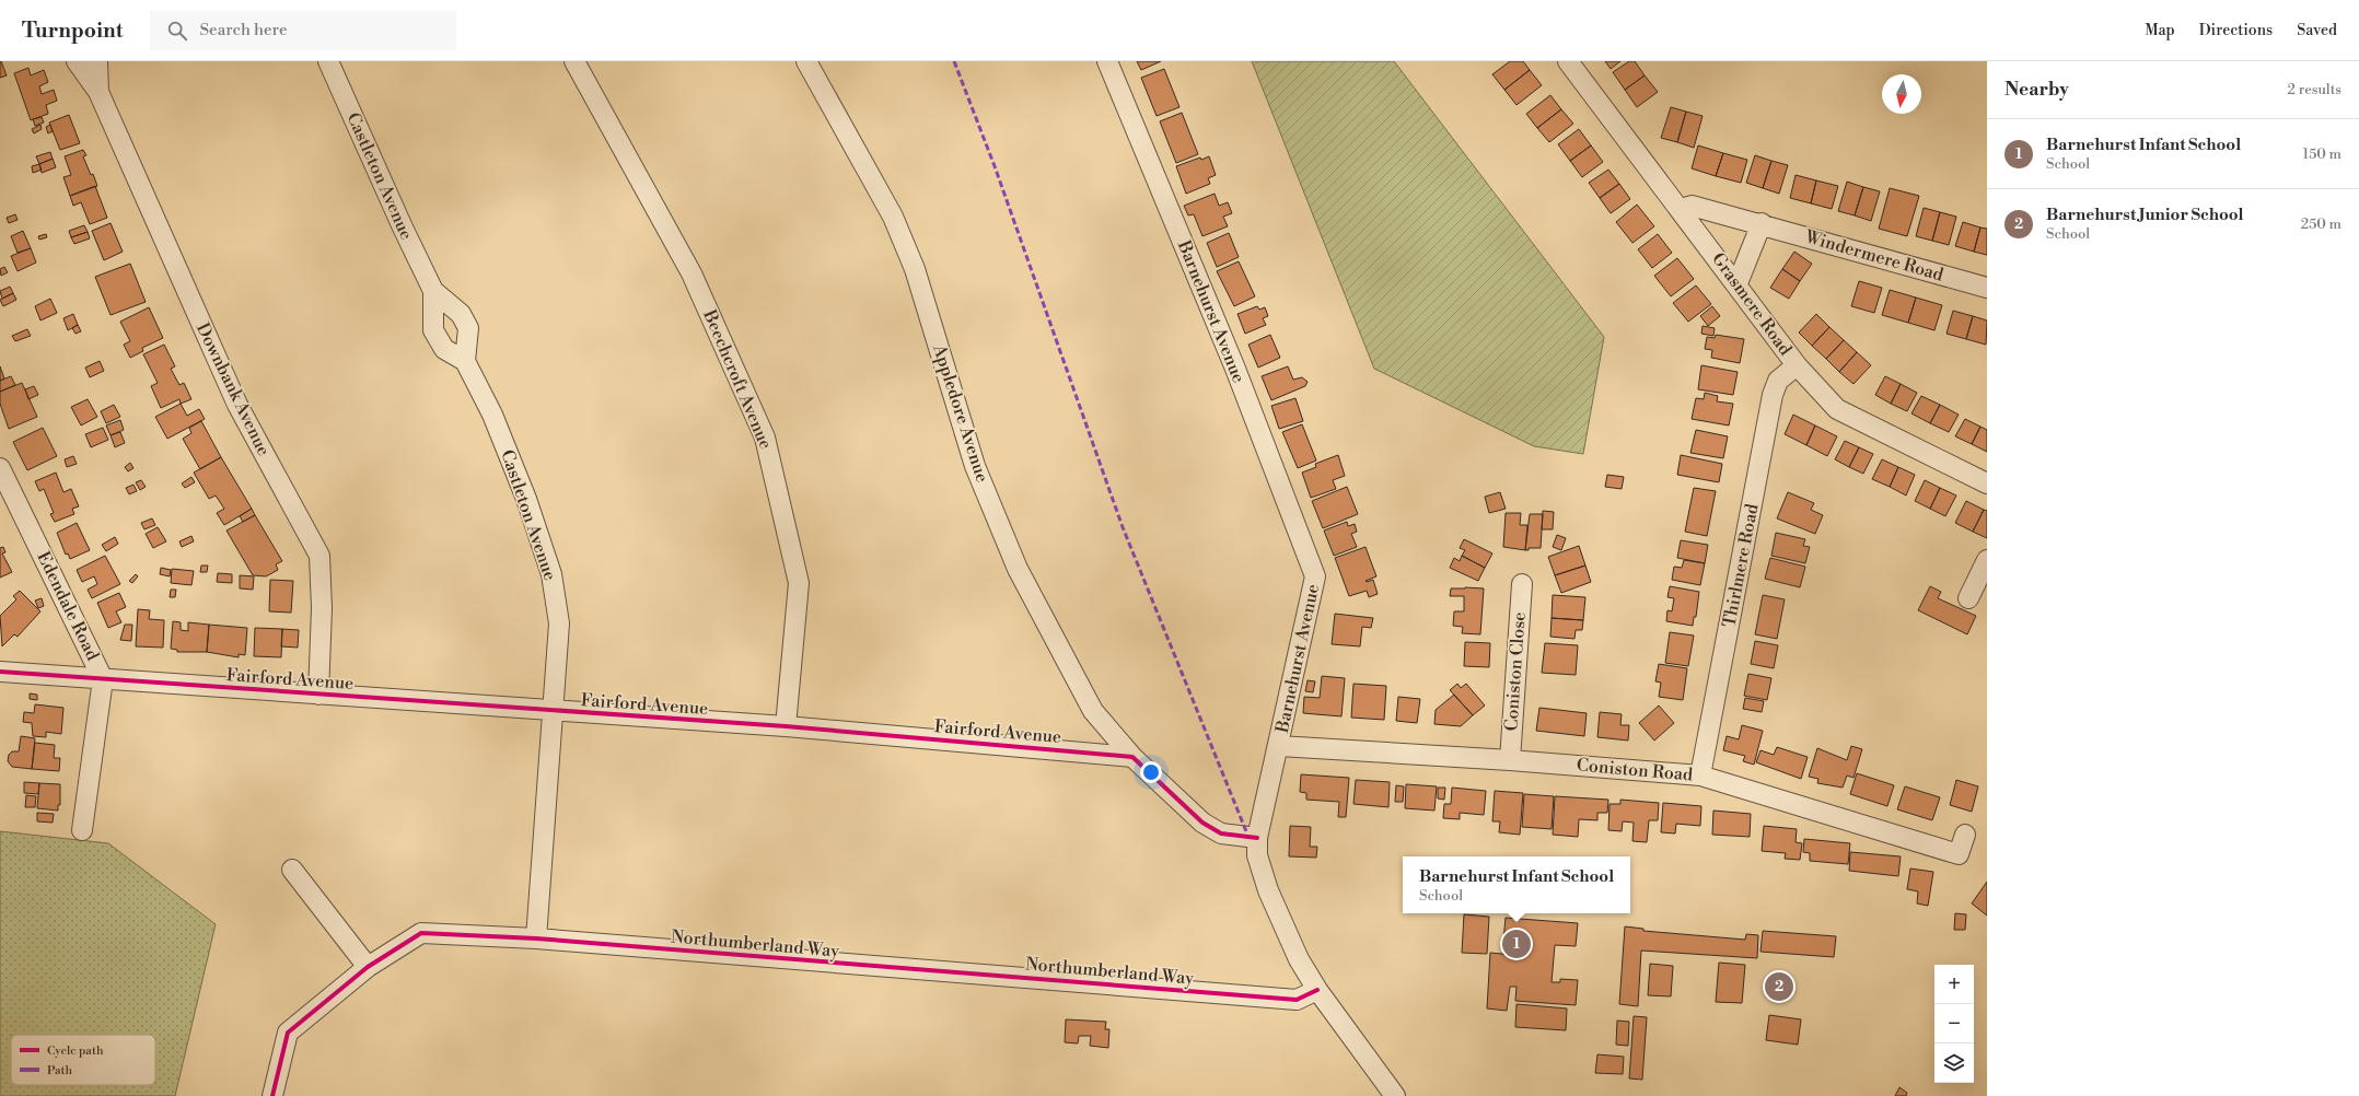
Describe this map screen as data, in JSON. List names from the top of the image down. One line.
{"streets":{"street":["Castleton Avenue","Windermere Road","Grasmere Road","Barnehurst Avenue","Beechcroft Avenue","Downbank Avenue","Appledore Avenue","Thirlmere Road","Edendale Road","Coniston Close","Fairford Avenue","Coniston Road","Northumberland Way"]},"crossings":[["Castleton Avenue","Fairford Avenue"],["Castleton Avenue","Northumberland Way"],["Windermere Road","Grasmere Road"],["Grasmere Road","Thirlmere Road"],["Barnehurst Avenue","Coniston Road"],["Barnehurst Avenue","Northumberland Way"],["Beechcroft Avenue","Fairford Avenue"],["Downbank Avenue","Fairford Avenue"],["Appledore Avenue","Fairford Avenue"],["Thirlmere Road","Coniston Road"],["Edendale Road","Fairford Avenue"],["Coniston Close","Coniston Road"]],"legend":["Cycle path","Path"],"north":"bottom","page":{"header":"Turnpoint","search":"Search here","nav":["Map","Directions","Saved"],"heading":["Nearby","2 results"],"list":[{"mark":"1","name":"Barnehurst Infant School","note":"School","value":"150 m"},{"mark":"2","name":"Barnehurst Junior School","note":"School","value":"250 m"}],"popup":["Barnehurst Infant School","School"],"pins":["1","2"],"map_buttons":["+","−"]}}
